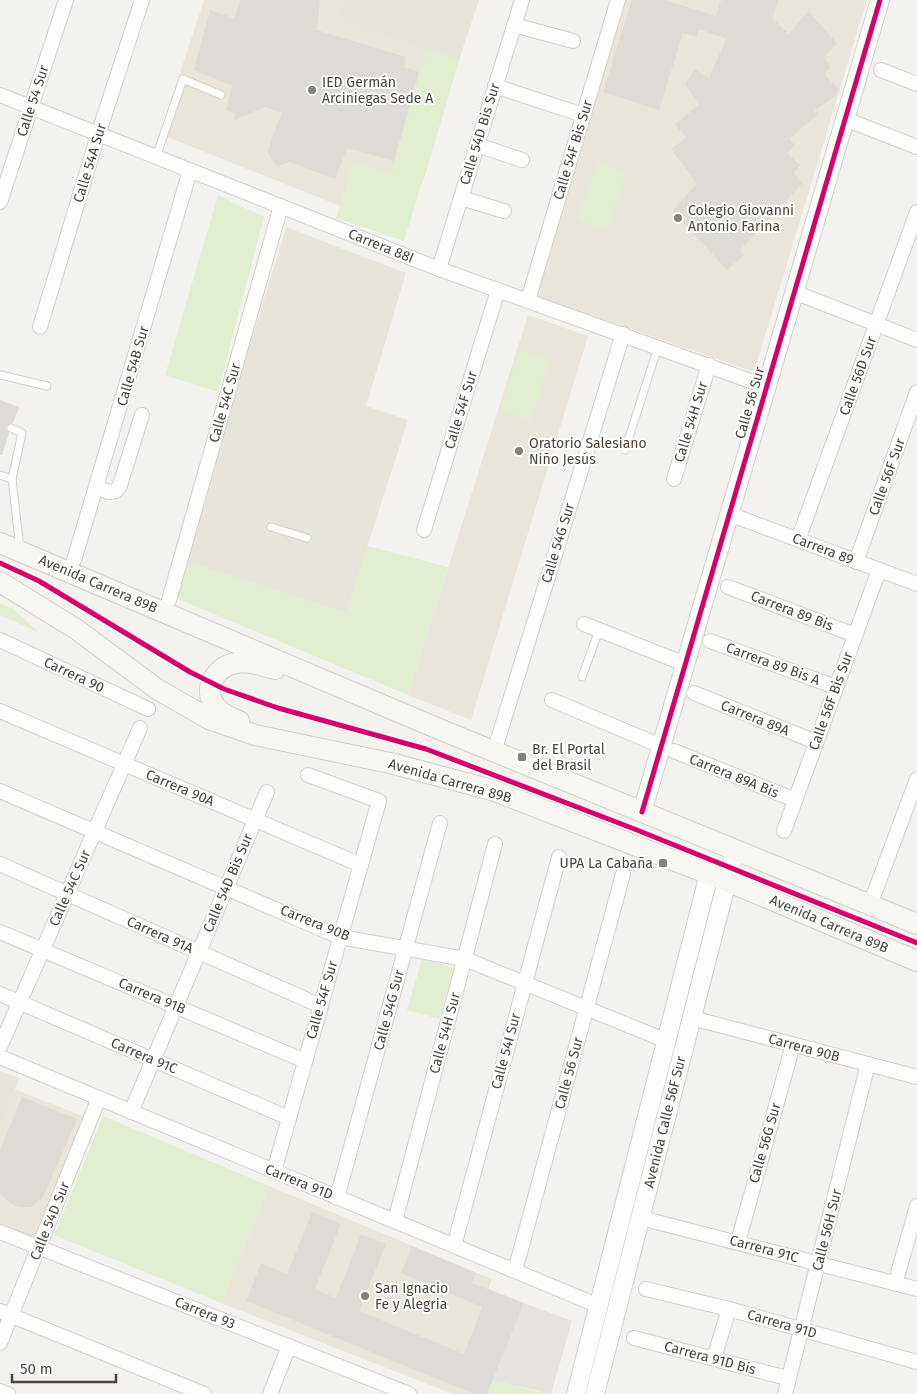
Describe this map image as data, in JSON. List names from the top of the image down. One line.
{"streets":{"main road":["Avenida Carrera 89B"],"street":["Calle 54 Sur","Calle 54D Bis Sur","Calle 54F Bis Sur","Calle 54A Sur","Carrera 88I","Calle 54B Sur","Calle 56D Sur","Calle 54C Sur","Calle 56 Sur","Calle 54F Sur","Calle 54H Sur","Calle 56F Sur","Calle 54G Sur","Carrera 89","Carrera 89 Bis","Carrera 89 Bis A","Carrera 90","Calle 56F Bis Sur","Carrera 89A","Carrera 89A Bis","Carrera 90A","Carrera 90B","Carrera 91A","Carrera 91B","Calle 54I Sur","Carrera 91C","Avenida Calle 56F Sur","Calle 56G Sur","Carrera 91D","Calle 54D Sur","Calle 56H Sur","Carrera 93","Carrera 91D Bis"]},"crossings":[["Calle 54 Sur","Carrera 88I"],["Calle 54D Bis Sur","Carrera 88I"],["Calle 54D Bis Sur","Carrera 90A"],["Calle 54D Bis Sur","Carrera 90B"],["Calle 54D Bis Sur","Carrera 91A"],["Calle 54D Bis Sur","Carrera 91B"],["Calle 54D Bis Sur","Carrera 91C"],["Calle 54D Bis Sur","Carrera 91D"],["Calle 54F Bis Sur","Carrera 88I"],["Calle 54A Sur","Carrera 88I"],["Carrera 88I","Calle 54B Sur"],["Carrera 88I","Calle 54C Sur"],["Carrera 88I","Calle 56 Sur"],["Carrera 88I","Calle 54F Sur"],["Carrera 88I","Calle 54H Sur"],["Carrera 88I","Calle 54G Sur"],["Calle 56D Sur","Carrera 89"],["Calle 54C Sur","Carrera 90A"],["Calle 54C Sur","Carrera 90B"],["Calle 54C Sur","Carrera 91A"],["Calle 54C Sur","Carrera 91B"],["Calle 54C Sur","Carrera 91C"],["Calle 56 Sur","Carrera 89"],["Calle 56 Sur","Avenida Carrera 89B"],["Calle 56 Sur","Carrera 89A Bis"],["Calle 56 Sur","Carrera 90B"],["Calle 56 Sur","Carrera 91D"],["Calle 54F Sur","Carrera 90A"],["Calle 54F Sur","Carrera 90B"],["Calle 54F Sur","Carrera 91A"],["Calle 54F Sur","Carrera 91B"],["Calle 54F Sur","Carrera 91C"],["Calle 54F Sur","Carrera 91D"],["Calle 54H Sur","Carrera 90B"],["Calle 54H Sur","Carrera 91D"],["Calle 56F Sur","Carrera 89"],["Calle 54G Sur","Avenida Carrera 89B"],["Calle 54G Sur","Carrera 90B"],["Calle 54G Sur","Carrera 91D"],["Carrera 89","Calle 56F Bis Sur"],["Avenida Carrera 89B","Avenida Calle 56F Sur"],["Carrera 89 Bis","Calle 56F Bis Sur"],["Carrera 89 Bis A","Calle 56F Bis Sur"],["Calle 56F Bis Sur","Carrera 89A"],["Calle 56F Bis Sur","Carrera 89A Bis"],["Carrera 90B","Calle 54I Sur"],["Carrera 90B","Avenida Calle 56F Sur"],["Carrera 90B","Calle 56G Sur"],["Carrera 90B","Calle 56H Sur"],["Calle 54I Sur","Carrera 91D"],["Carrera 91C","Avenida Calle 56F Sur"],["Carrera 91C","Calle 56G Sur"],["Carrera 91C","Calle 56H Sur"],["Avenida Calle 56F Sur","Carrera 91D"],["Carrera 91D","Calle 54D Sur"],["Carrera 91D","Calle 56H Sur"],["Calle 54D Sur","Carrera 93"],["Calle 56H Sur","Carrera 91D Bis"]],"places":{"other":["IED Germán Arciniegas Sede A","Colegio Giovanni Antonio Farina","Oratorio Salesiano Niño Jesús","San Ignacio Fe y Alegria"],"transit":["Br. El Portal del Brasil","UPA La Cabaña"]},"scale_bar":"50 m"}
